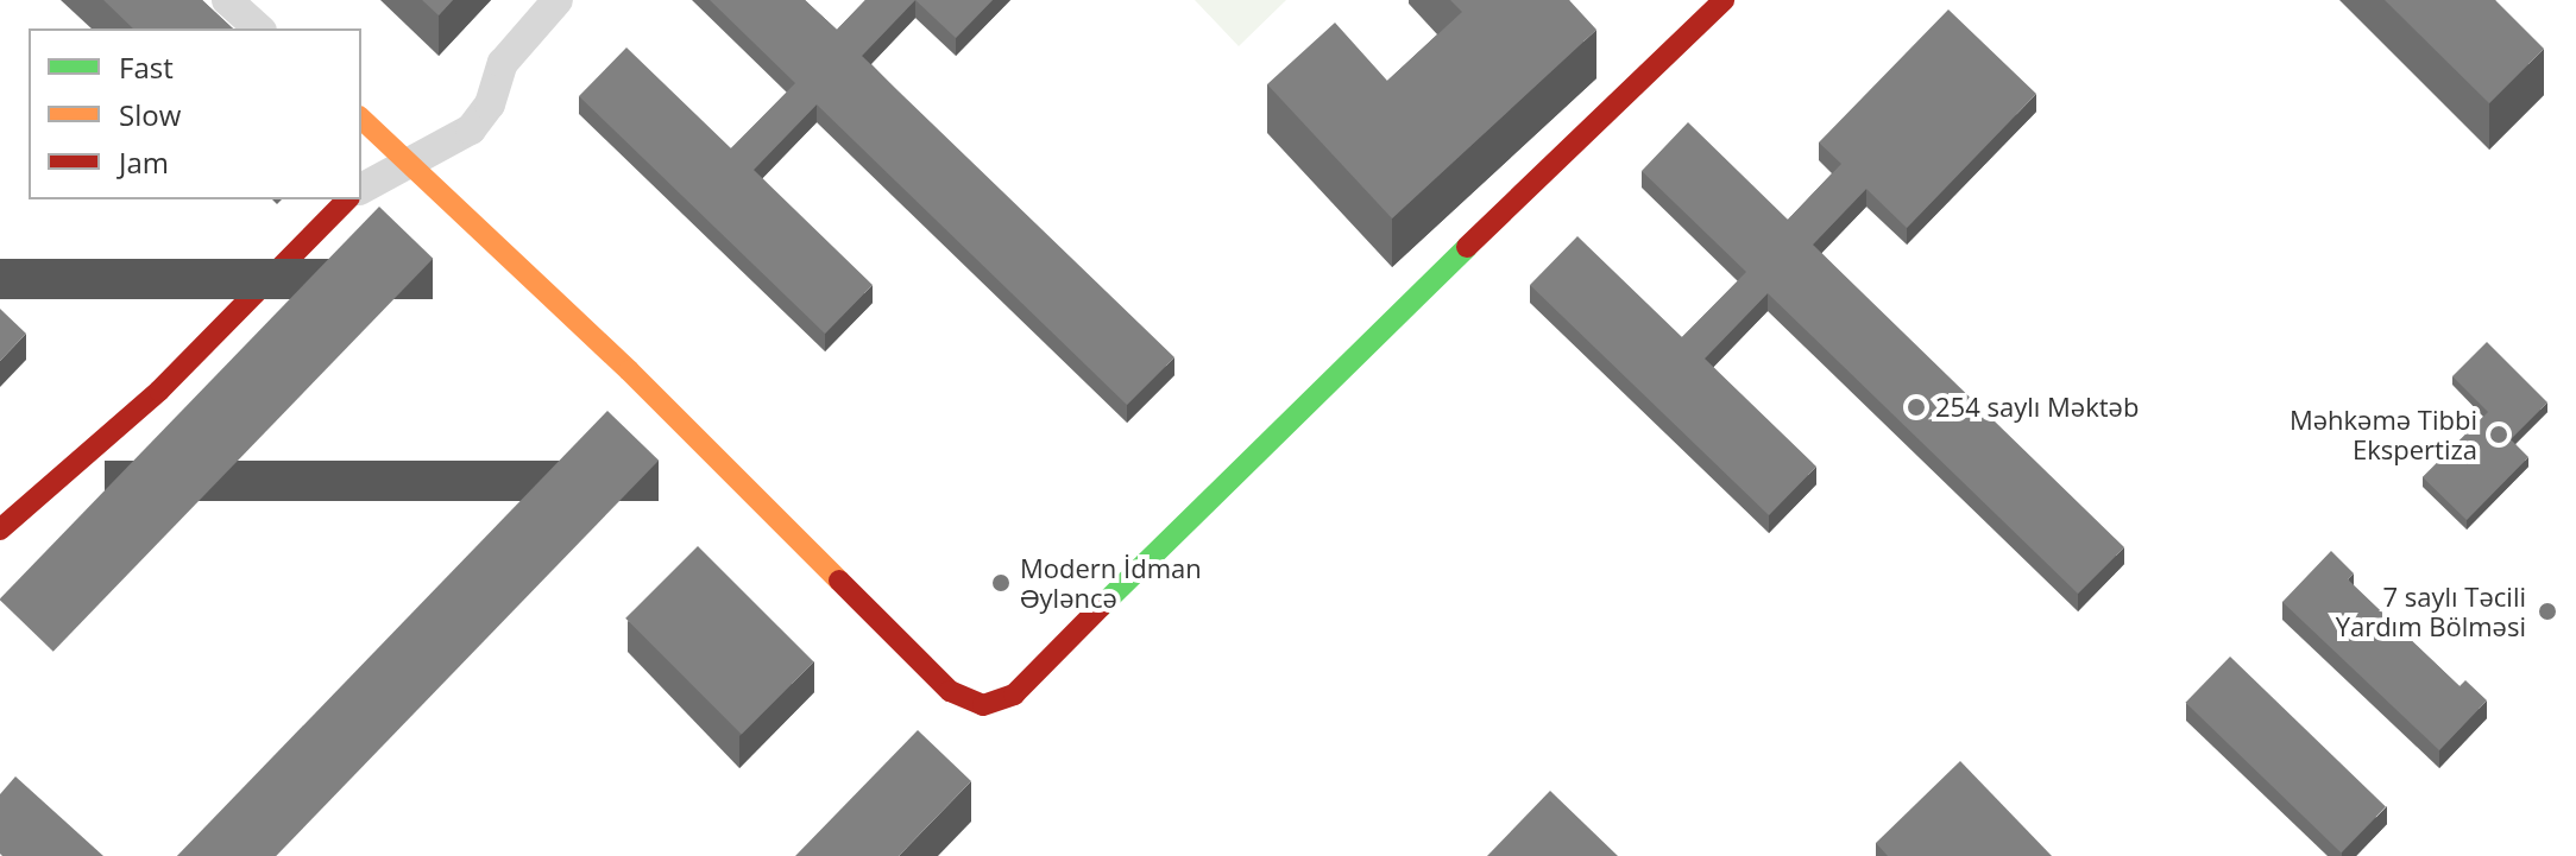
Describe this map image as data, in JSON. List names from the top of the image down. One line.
{"places":["254 saylı Məktəb","Məhkəmə Tibbi Ekspertiza","Modern İdman Əyləncə","7 saylı Təcili Yardım Bölməsi"],"legend":["Fast","Slow","Jam"]}
